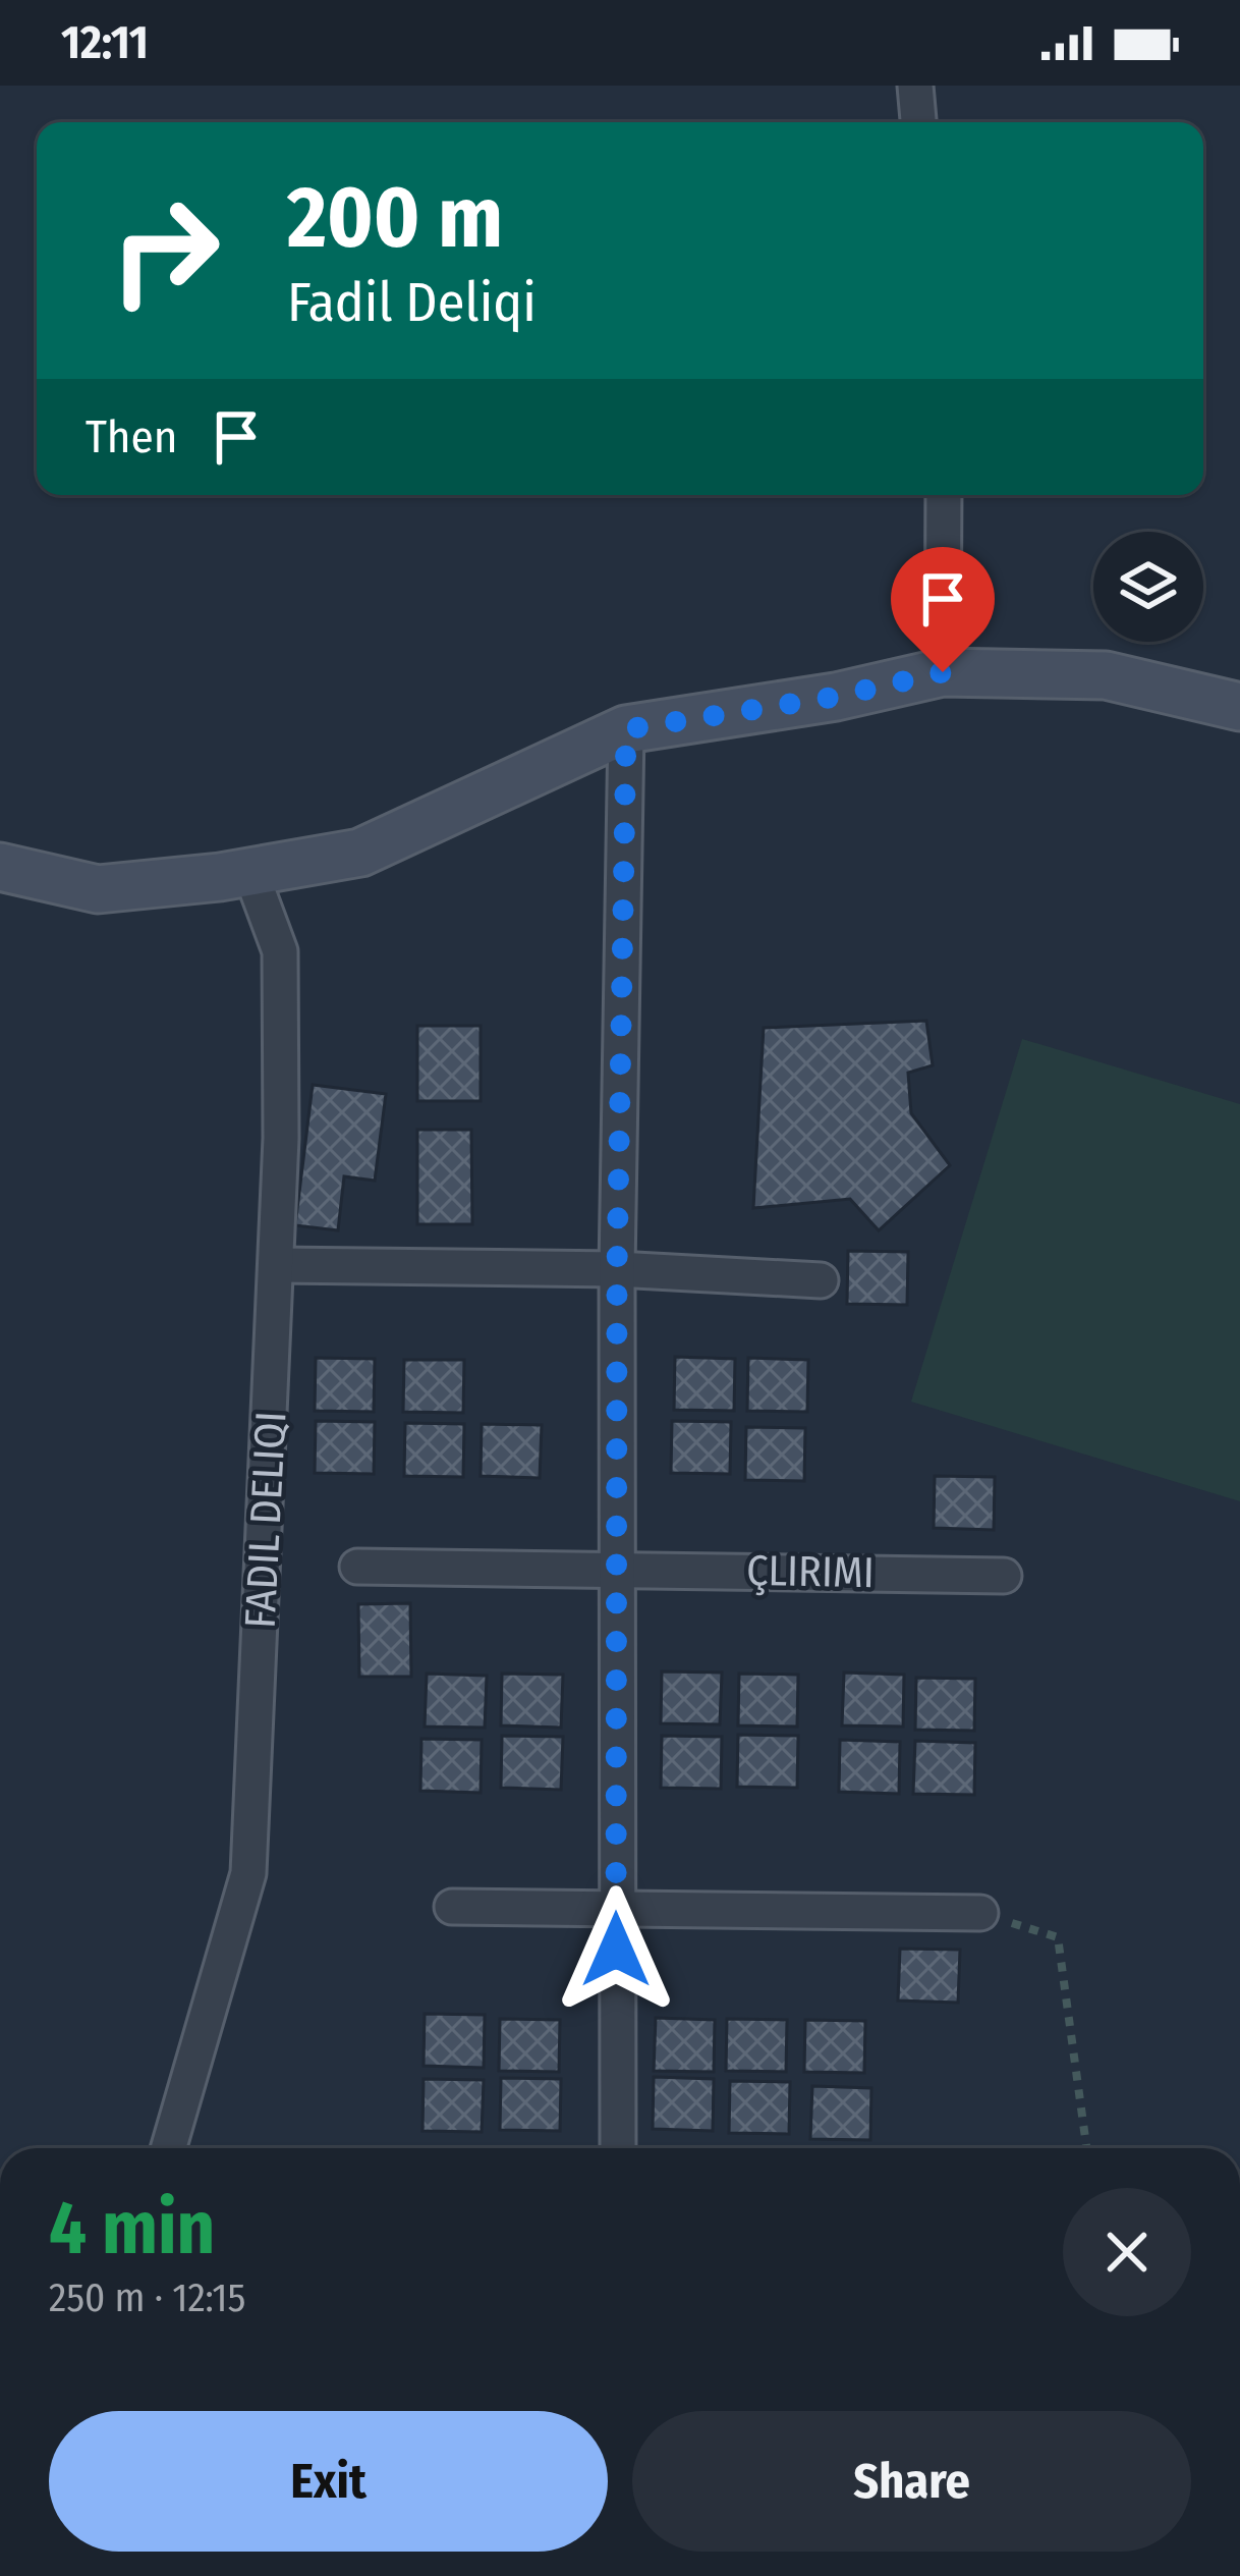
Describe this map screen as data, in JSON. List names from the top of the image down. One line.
{"streets":{"street":["FADIL DELIQI","ÇLIRIMI"]},"page":{"status":"12:11","turn":["200 m","Fadil Deliqi"],"then":"Then","heading":["4 min","250 m · 12:15"],"buttons":["Exit","Share"]}}
